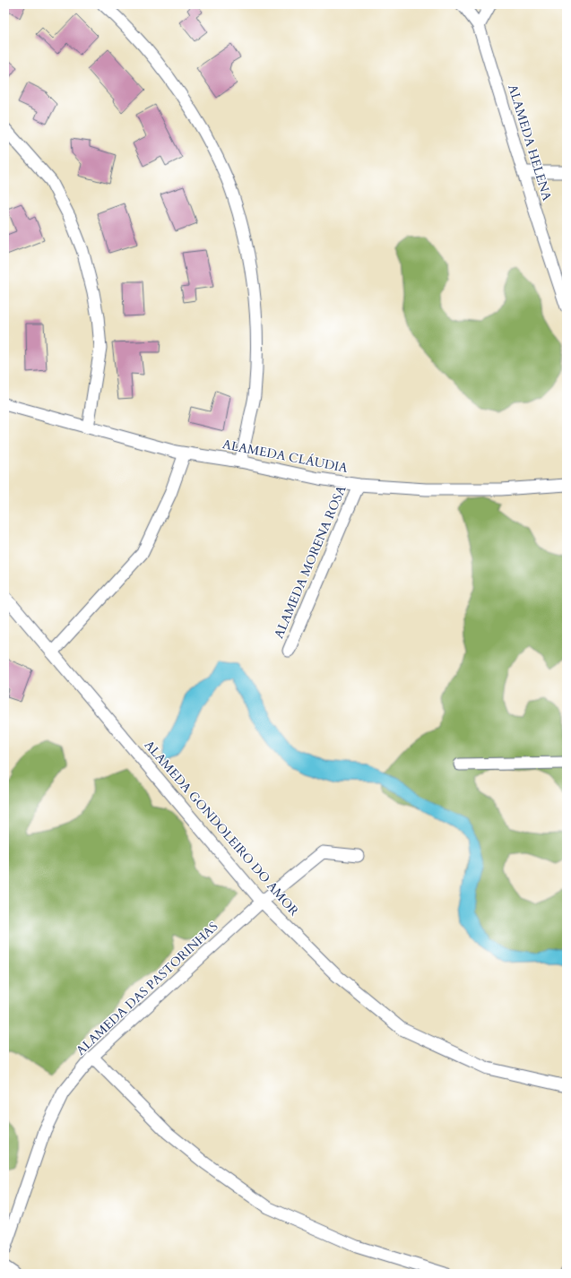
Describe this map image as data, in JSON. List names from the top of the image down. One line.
{"streets":{"street":["ALAMEDA HELENA","ALAMEDA CLÁUDIA","ALAMEDA MORENA ROSA","ALAMEDA GONDOLEIRO DO AMOR","ALAMEDA DAS PASTORINHAS"]},"crossings":[["ALAMEDA CLÁUDIA","ALAMEDA MORENA ROSA"],["ALAMEDA GONDOLEIRO DO AMOR","ALAMEDA DAS PASTORINHAS"]]}
